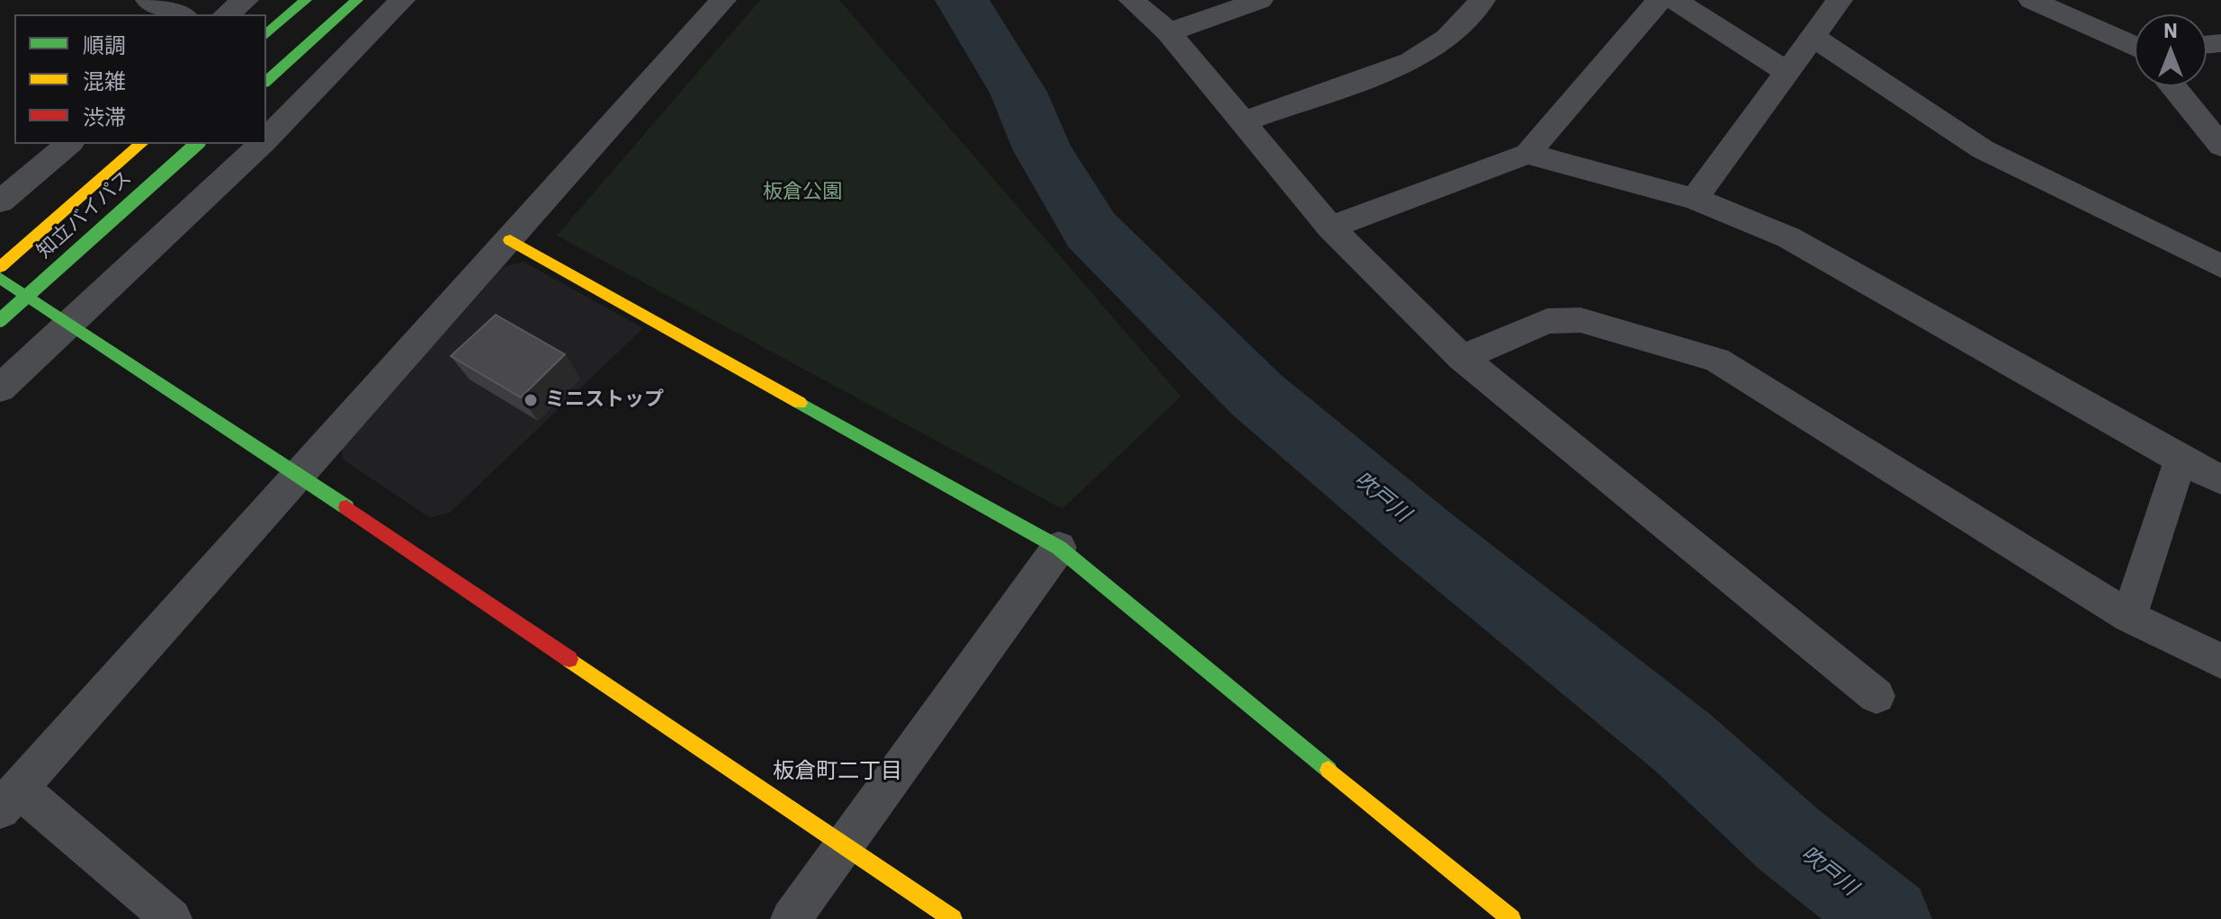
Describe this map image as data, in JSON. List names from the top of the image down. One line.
{"streets":{"main road":["知立バイパス"]},"districts":["板倉町二丁目"],"water":["吹戸川"],"parks":["板倉公園"],"places":["ミニストップ"],"legend":["順調","混雑","渋滞"],"north":"top"}
